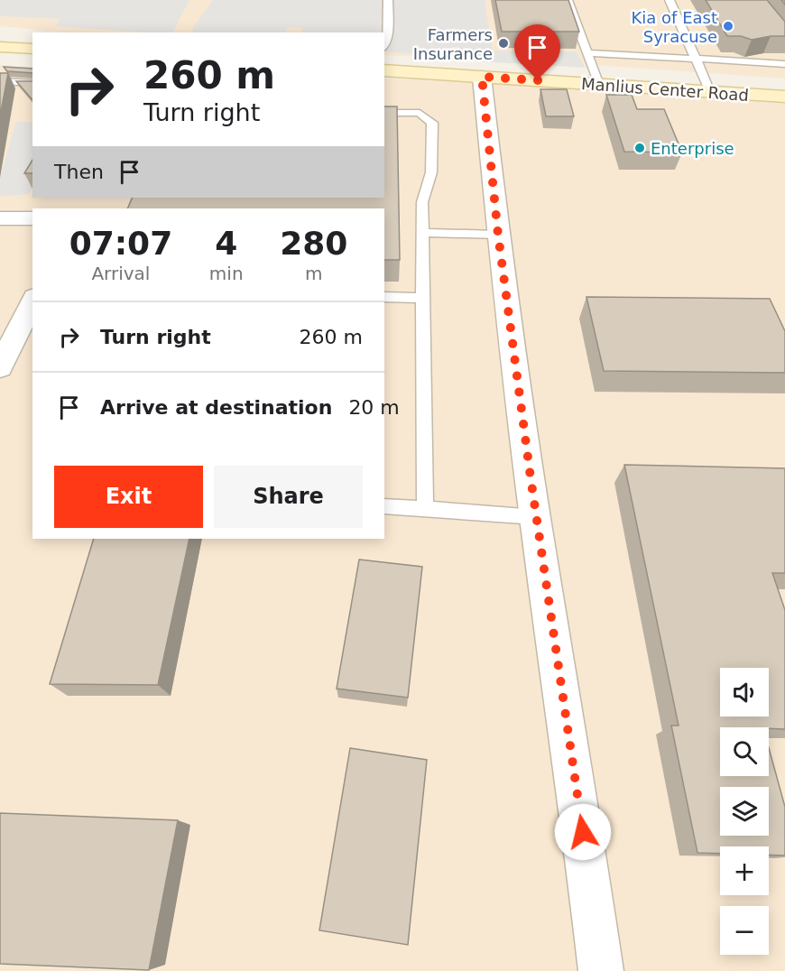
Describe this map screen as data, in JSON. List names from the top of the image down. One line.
{"streets":{"main road":["Manlius Center Road"]},"places":["Kia of East Syracuse","Farmers Insurance","Enterprise"],"page":{"turn":["260 m","Turn right"],"then":"Then","eta":["07:07","Arrival","4","min","280","m"],"list":[{"name":"Turn right","value":"260 m"},{"name":"Arrive at destination","value":"20 m"}],"buttons":["Exit","Share"],"map_buttons":["+","−"]}}
